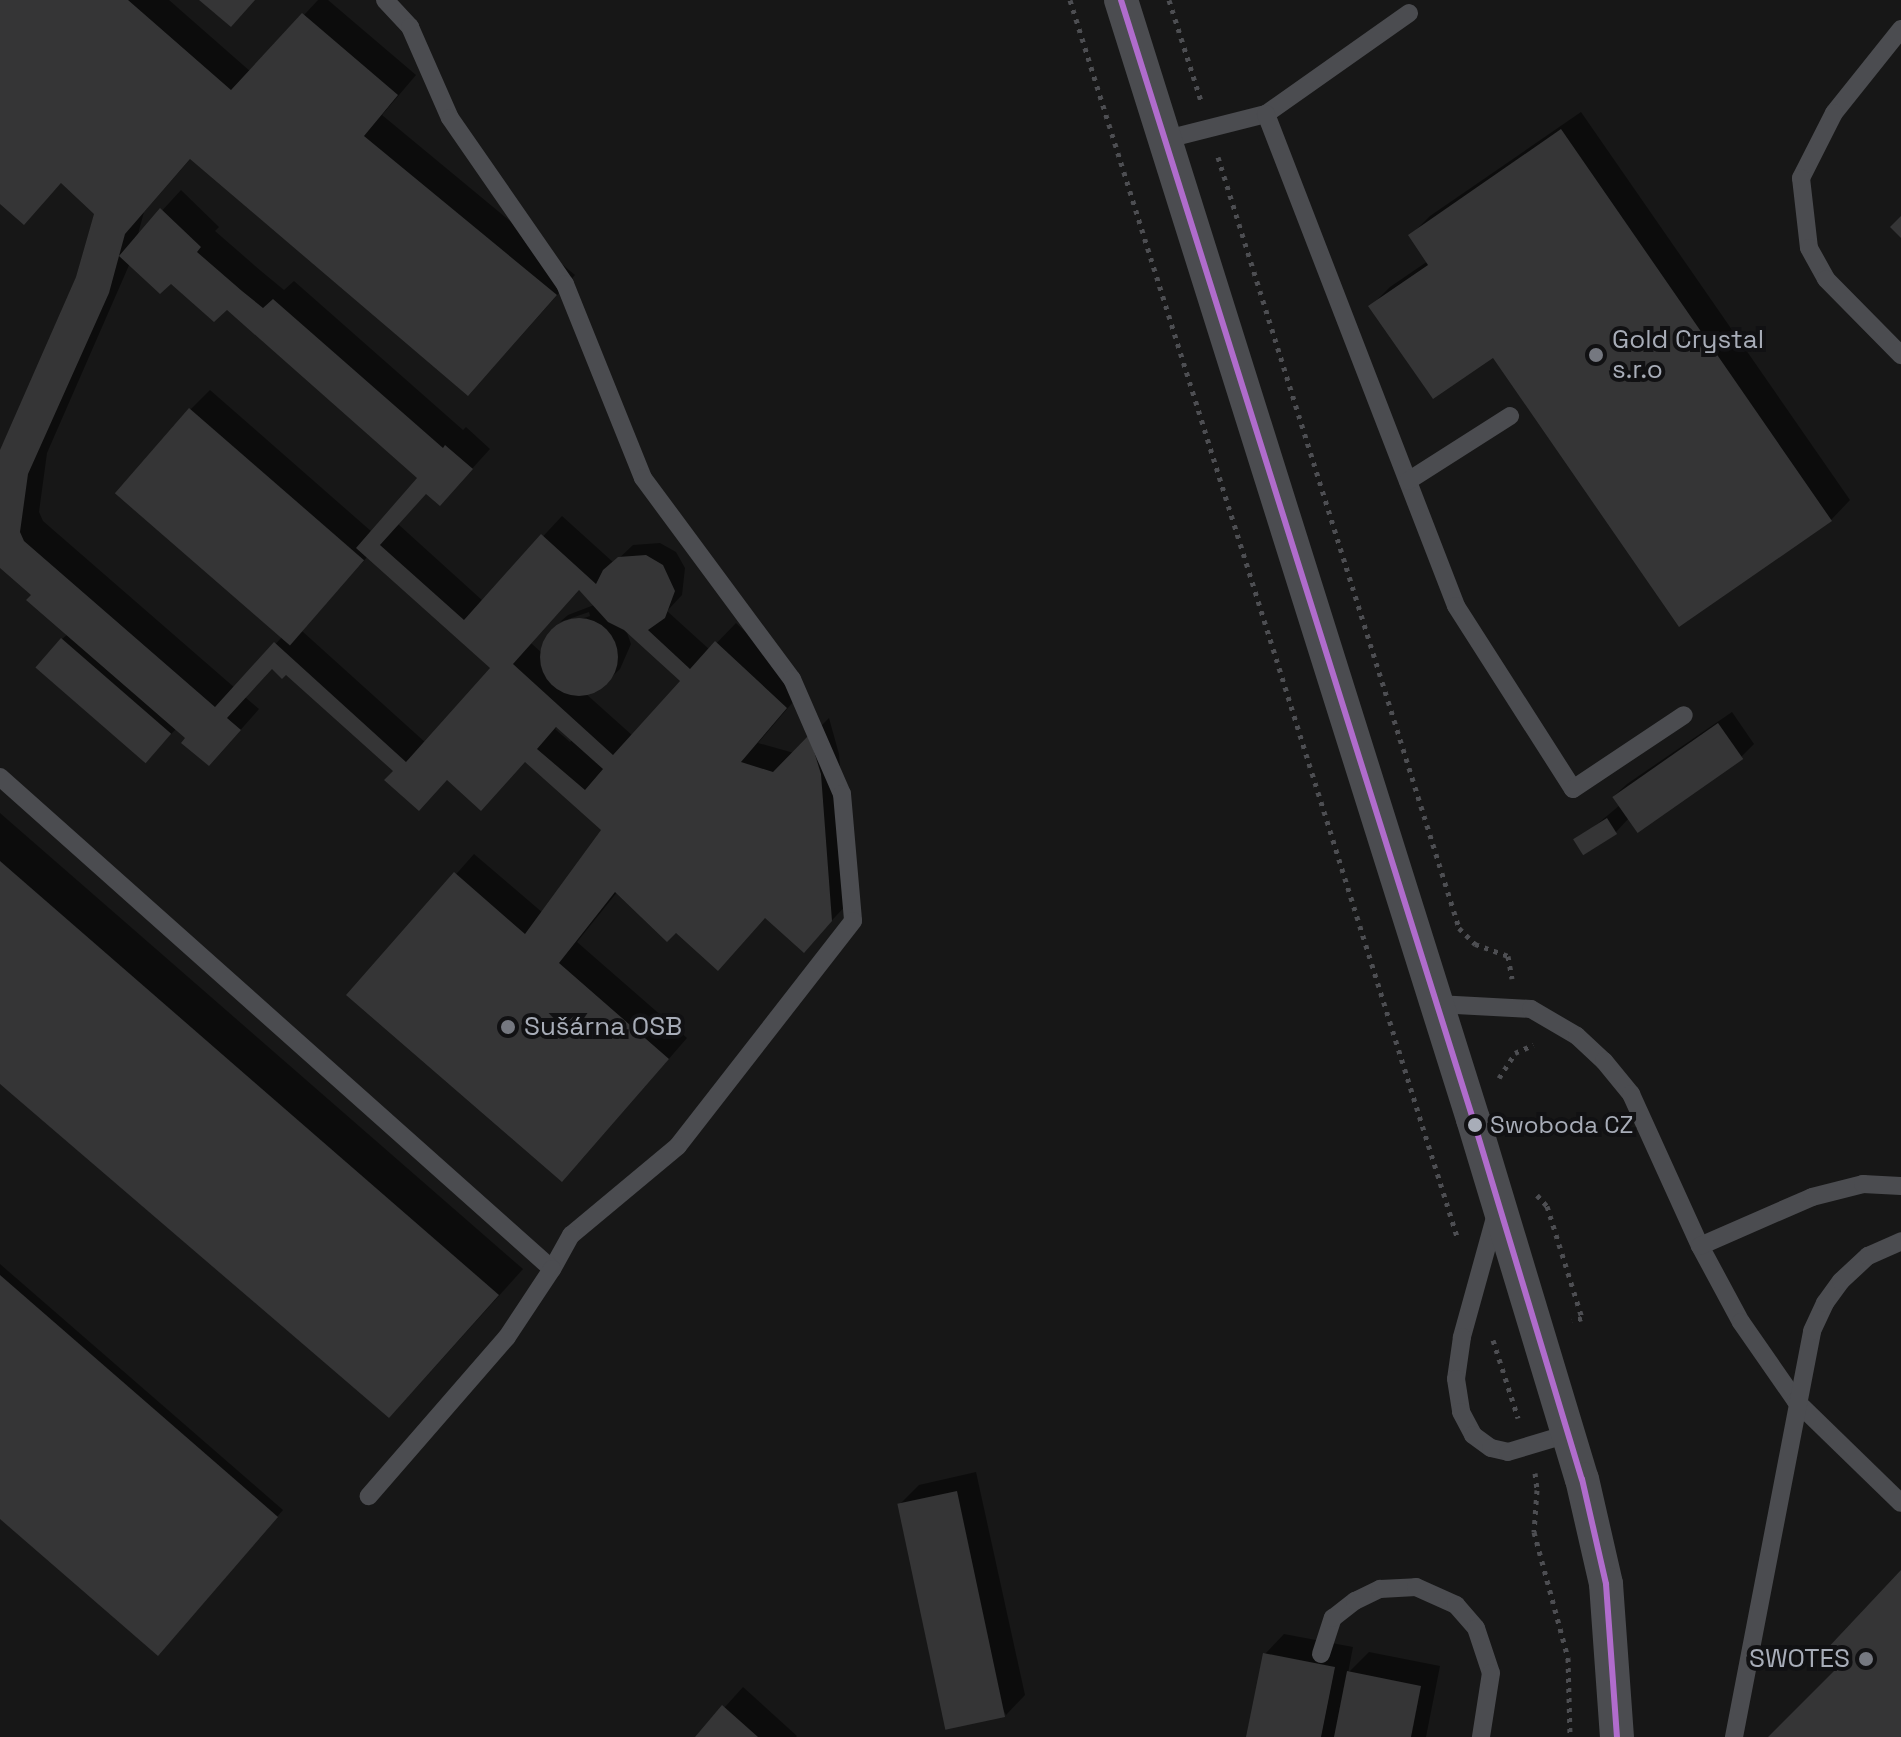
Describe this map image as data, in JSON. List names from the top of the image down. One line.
{"places":["Gold Crystal s.r.o","Sušárna OSB","Swoboda CZ","SWOTES"]}
